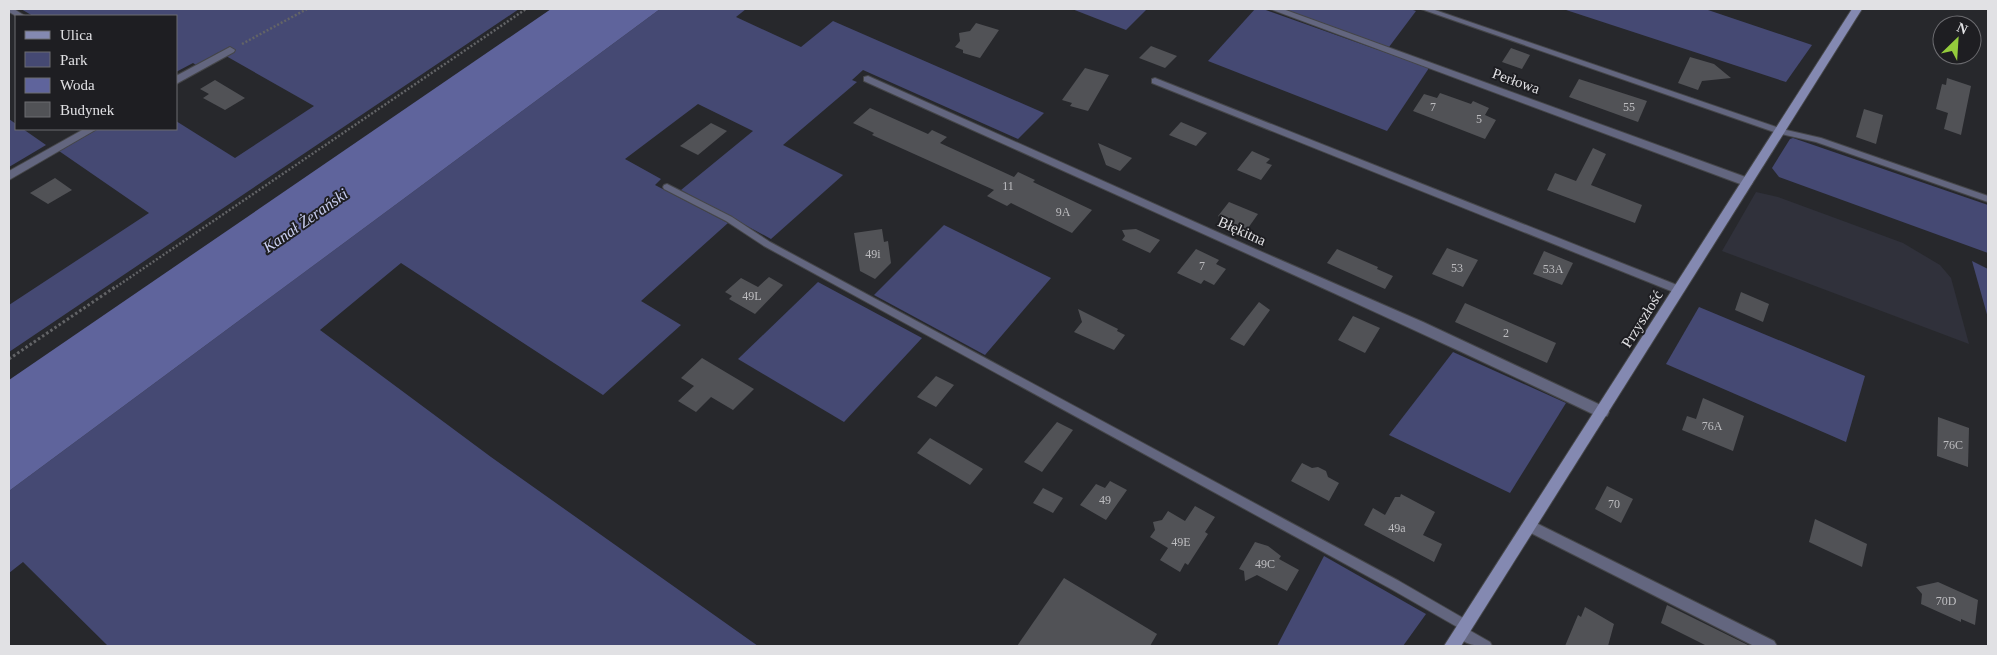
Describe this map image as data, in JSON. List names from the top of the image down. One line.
{"streets":{"street":["Perłowa","Błękitna","Przyszłość"]},"crossings":[["Perłowa","Przyszłość"],["Błękitna","Przyszłość"]],"water":["Kanał Żerański"],"house_numbers":["7","55","5","11","9A","49i","7","53","53A","49L","2","76A","76C","49","70","49a","49E","49C","70D"],"legend":["Ulica","Park","Woda","Budynek"],"north":"top right"}
